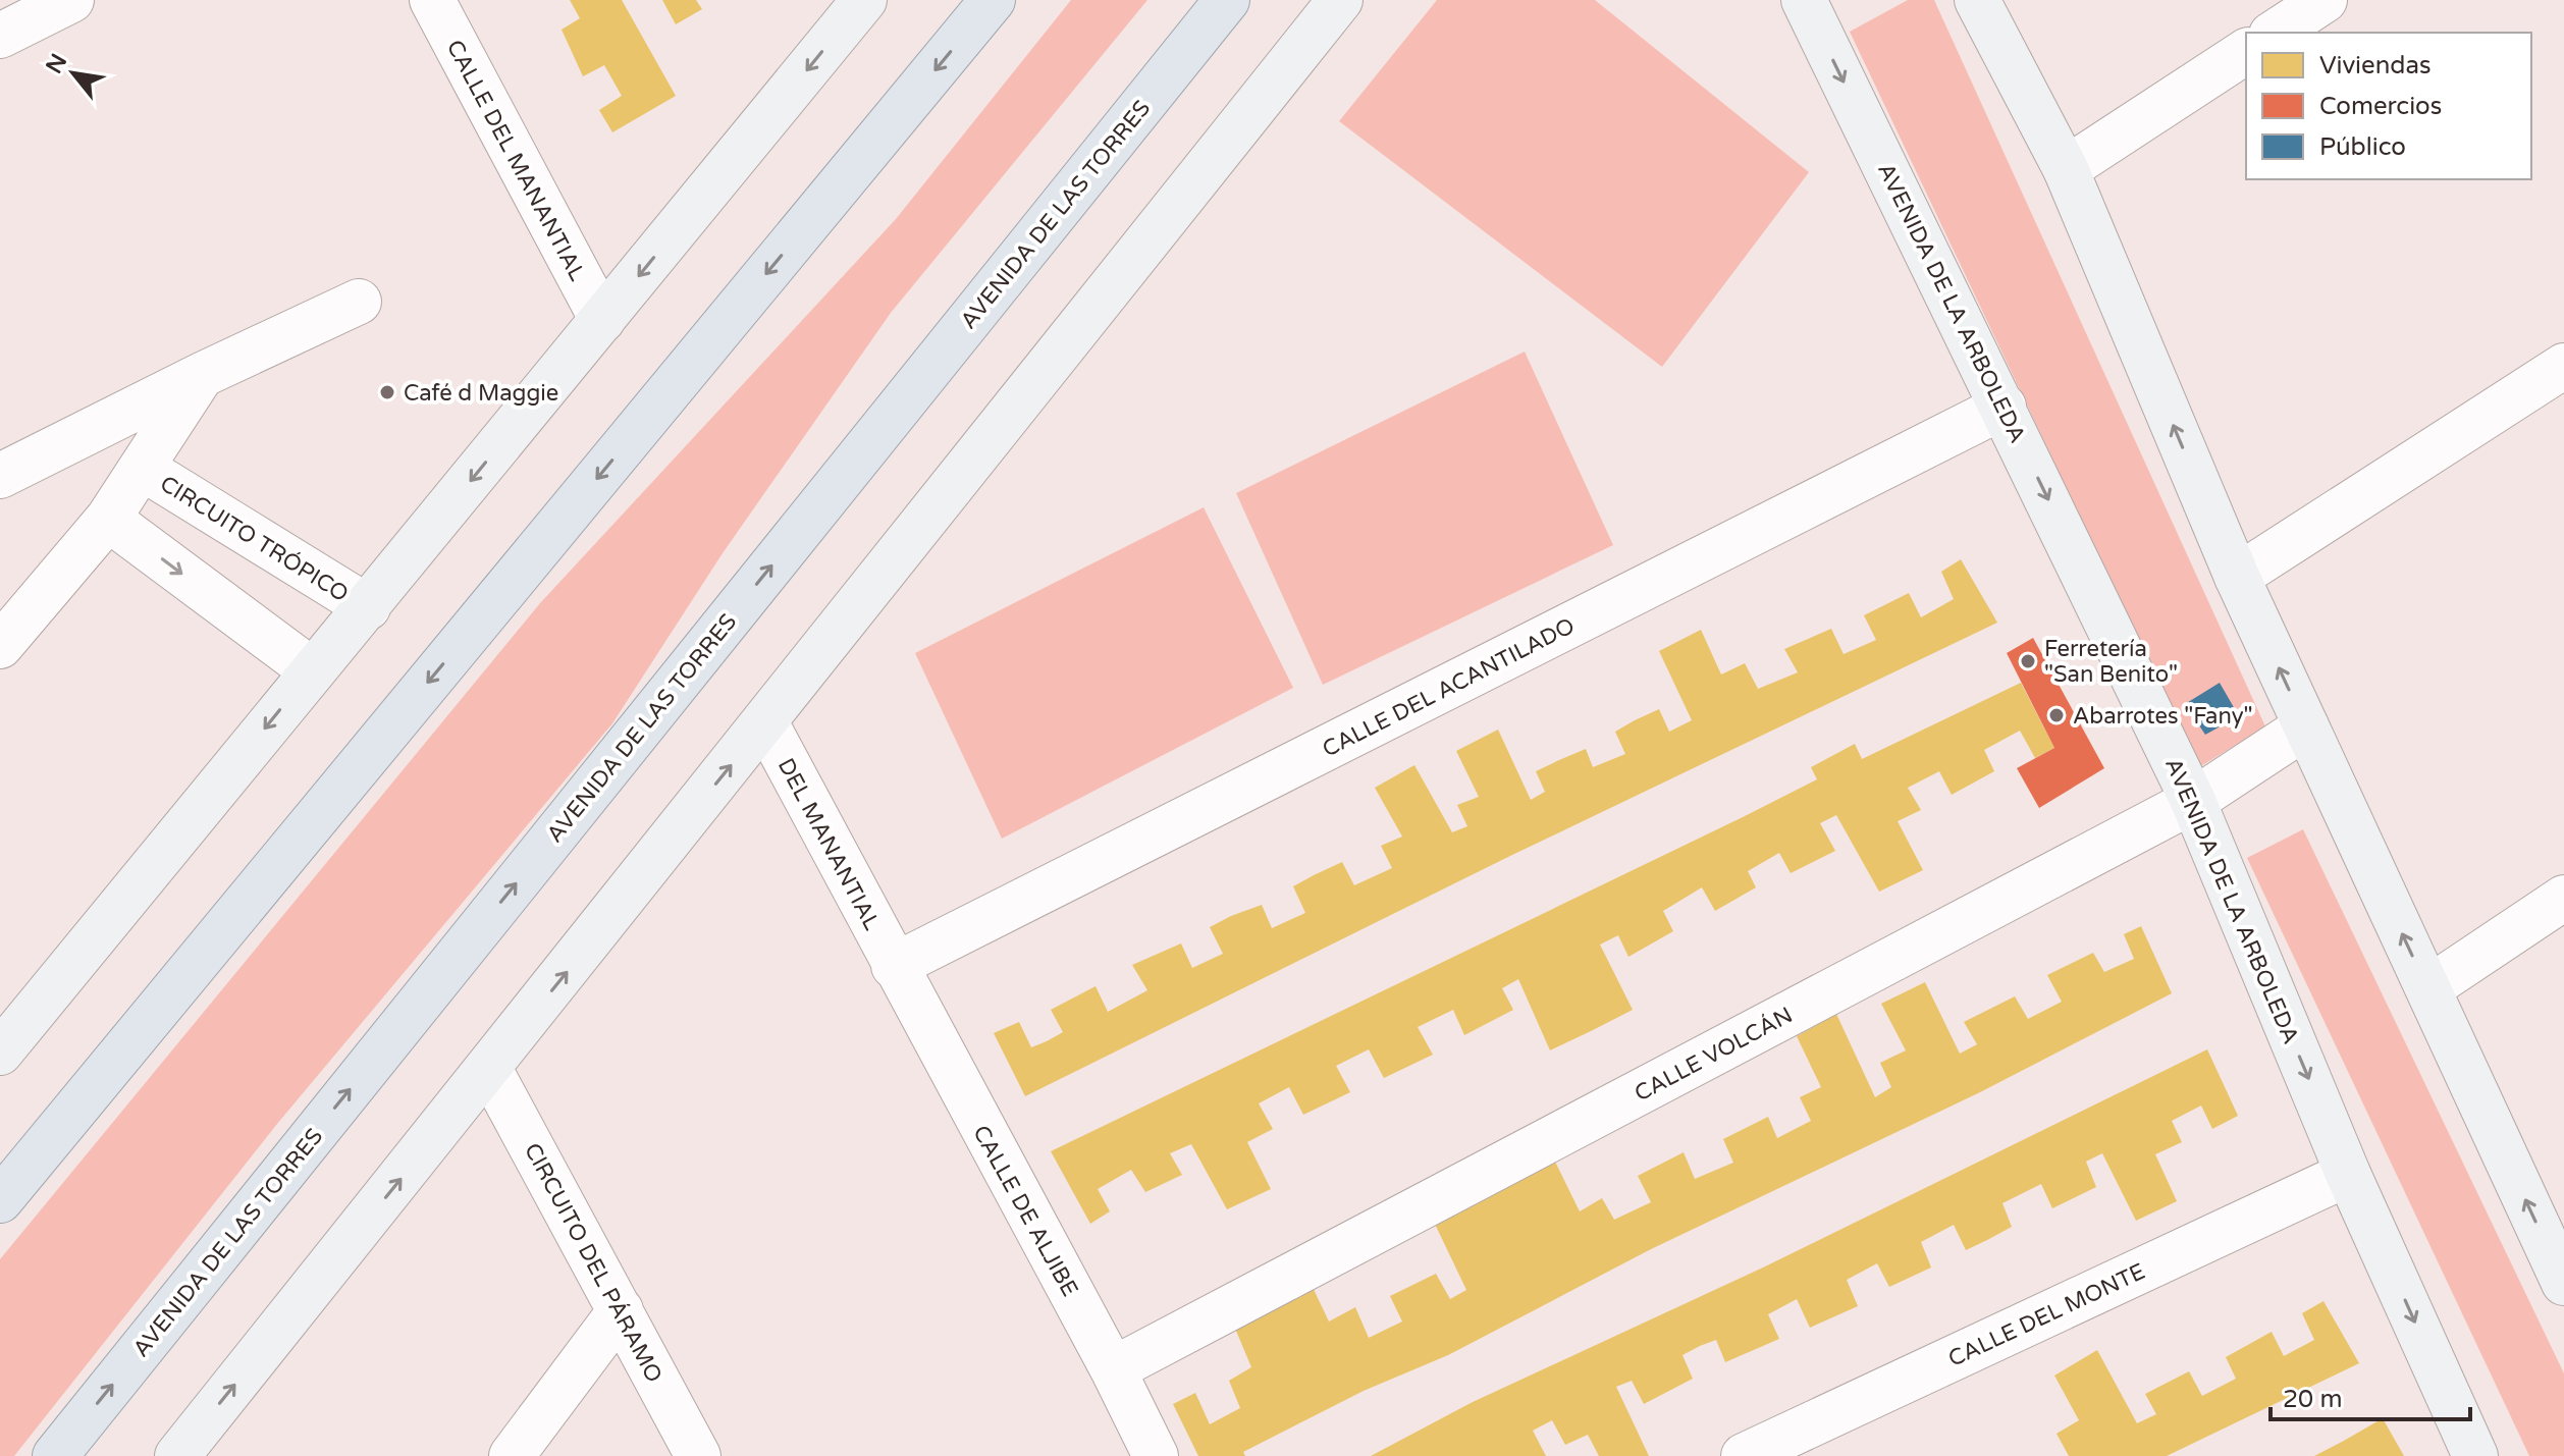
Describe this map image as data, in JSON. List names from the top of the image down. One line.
{"streets":{"main road":["AVENIDA DE LAS TORRES"],"street":["CALLE DEL MANANTIAL","AVENIDA DE LA ARBOLEDA","CIRCUITO TRÓPICO","CALLE DEL ACANTILADO","DEL MANANTIAL","CALLE VOLCÁN","CALLE DE ALJIBE","CIRCUITO DEL PÁRAMO","CALLE DEL MONTE"]},"crossings":[["AVENIDA DE LA ARBOLEDA","CALLE DEL ACANTILADO"],["AVENIDA DE LA ARBOLEDA","CALLE VOLCÁN"],["AVENIDA DE LA ARBOLEDA","CALLE DEL MONTE"],["CALLE DEL ACANTILADO","DEL MANANTIAL"],["CALLE DEL ACANTILADO","CALLE DE ALJIBE"],["DEL MANANTIAL","CALLE DE ALJIBE"],["CALLE VOLCÁN","CALLE DE ALJIBE"]],"places":["Café d Maggie","Ferretería \"San Benito\"","Abarrotes \"Fany\""],"legend":["Viviendas","Comercios","Público"],"scale_bar":"20 m","north":"top left"}
